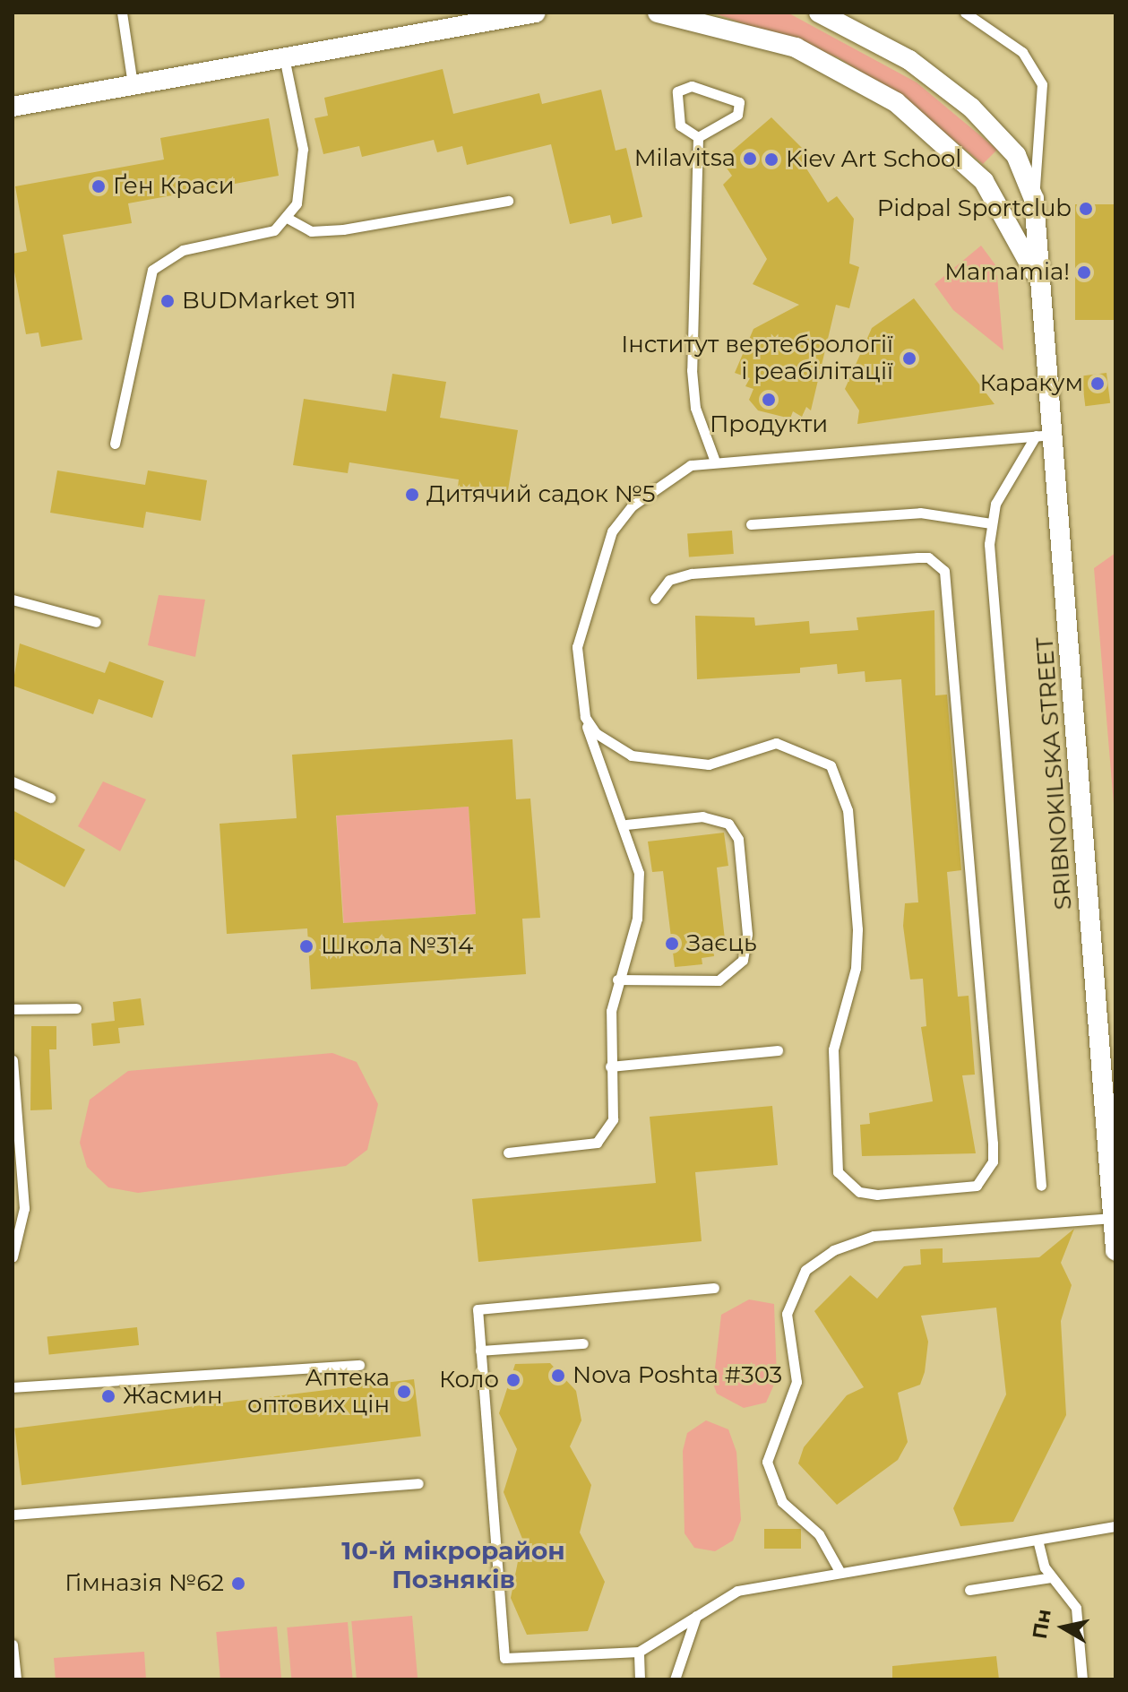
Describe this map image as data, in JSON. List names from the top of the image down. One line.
{"streets":{"street":["SRIBNOKILSKA STREET"]},"districts":["10-й мікрорайон Позняків"],"places":["Milavitsa","Kiev Art School","Ґен Краси","Pidpal Sportclub","Mamamia!","BUDMarket 911","Інститут вертебрології і реабілітації","Каракум","Продукти","Дитячий садок №5","Заєць","Школа №314","Nova Poshta #303","Коло","Аптека оптових цін","Жасмин","Гімназія №62"],"north":"left"}
